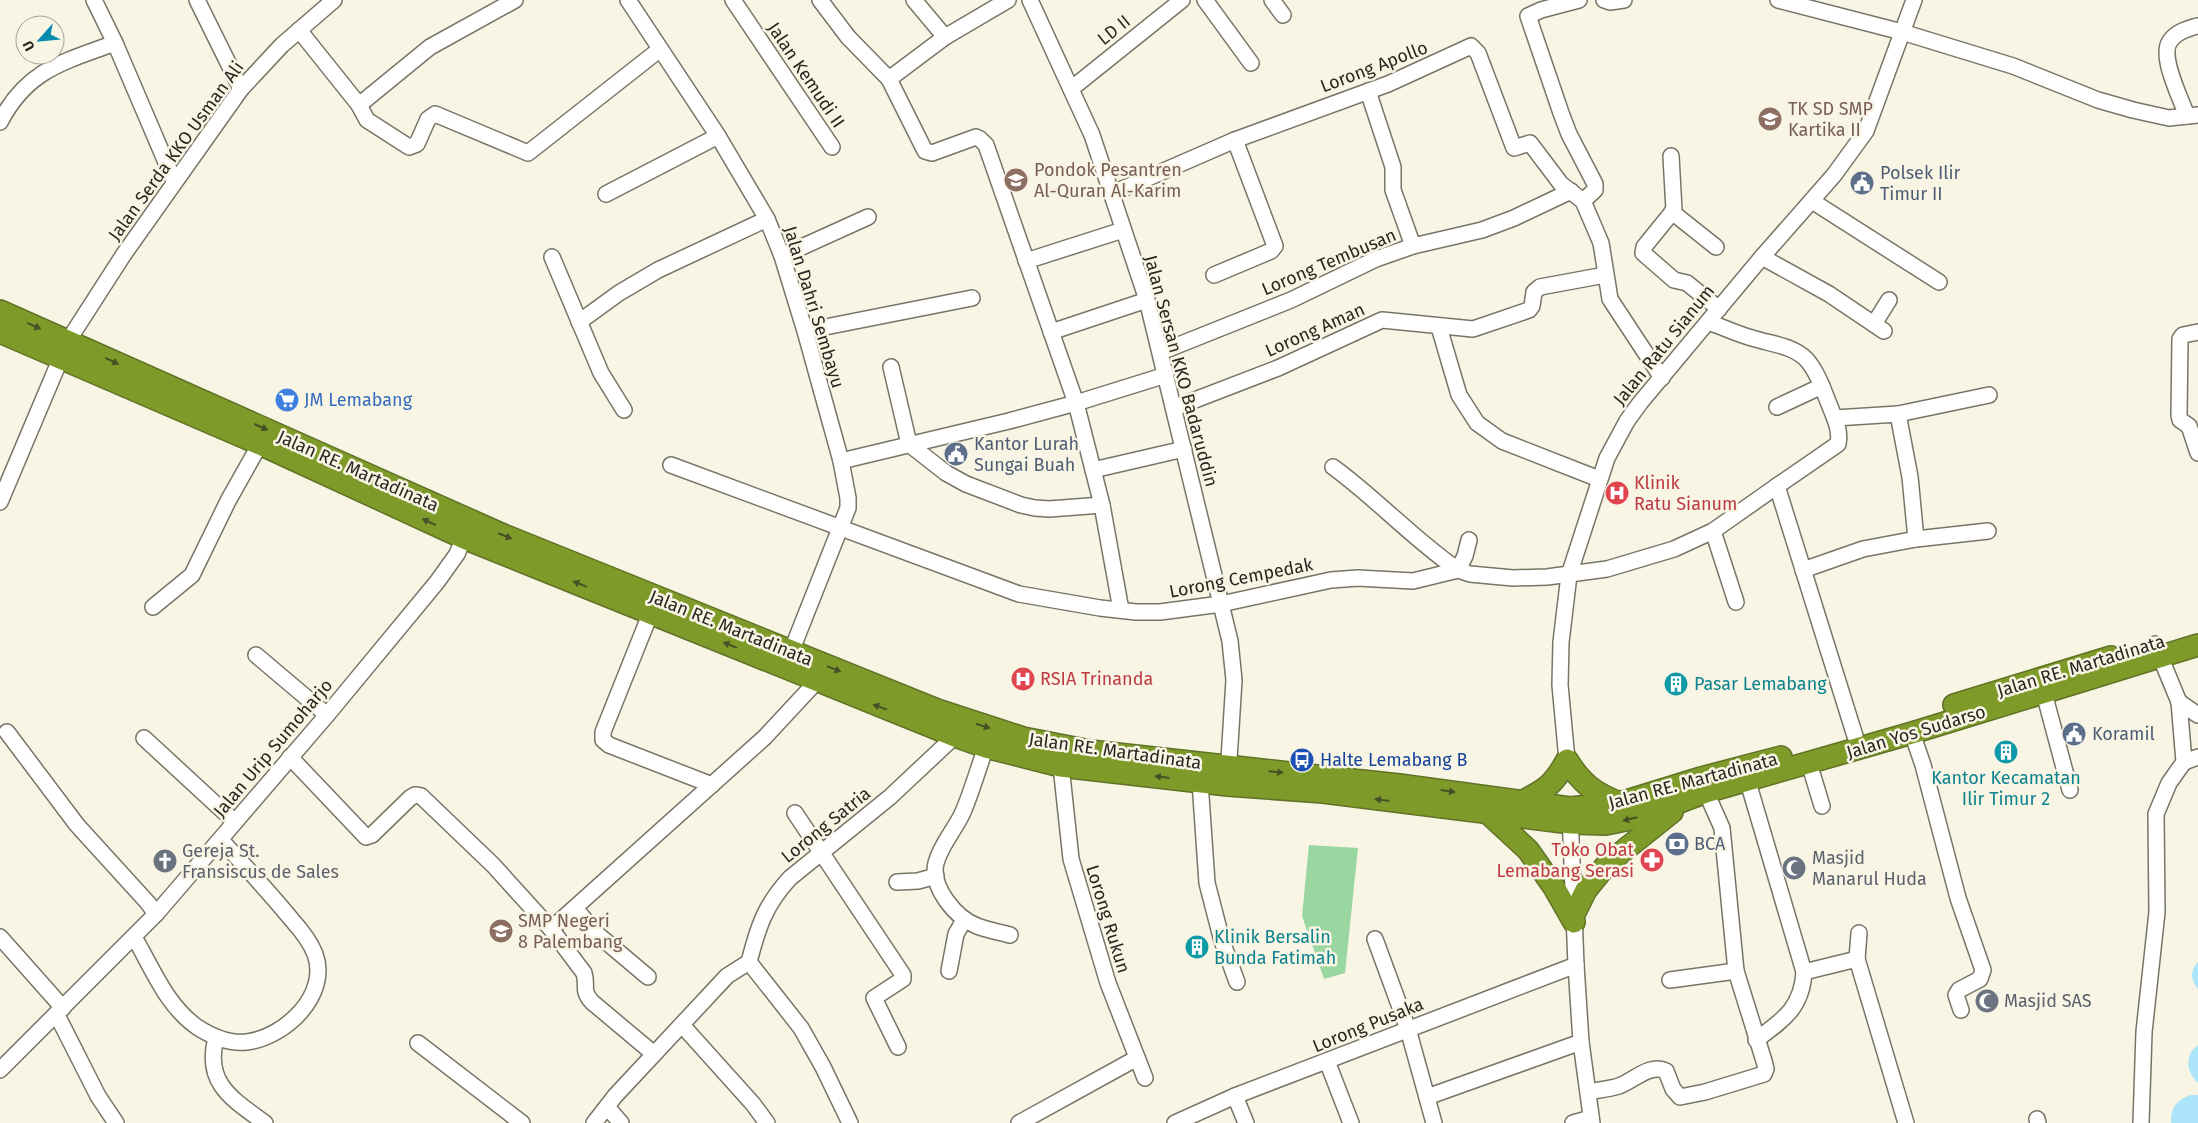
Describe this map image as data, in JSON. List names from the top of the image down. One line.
{"streets":{"highway":["Jalan RE. Martadinata","Jalan Yos Sudarso"],"street":["LD II","Lorong Apollo","Jalan Kemudi II","Jalan Serda KKO Usman Ali","Lorong Tembusan","Jalan Dahri Sembayu","Lorong Aman","Jalan Ratu Sianum","Jalan Sersan KKO Badaruddin","Lorong Cempedak","Jalan Urip Sumoharjo","Lorong Satria","Lorong Rukun","Lorong Pusaka"]},"crossings":[["LD II","Jalan Sersan KKO Badaruddin"],["Lorong Apollo","Lorong Tembusan"],["Lorong Apollo","Jalan Sersan KKO Badaruddin"],["Jalan Serda KKO Usman Ali","Jalan RE. Martadinata"],["Lorong Tembusan","Jalan Sersan KKO Badaruddin"],["Jalan Dahri Sembayu","Jalan RE. Martadinata"],["Jalan Dahri Sembayu","Lorong Cempedak"],["Lorong Aman","Jalan Sersan KKO Badaruddin"],["Jalan Ratu Sianum","Lorong Cempedak"],["Jalan Sersan KKO Badaruddin","Jalan RE. Martadinata"],["Jalan Sersan KKO Badaruddin","Lorong Cempedak"],["Jalan RE. Martadinata","Jalan Yos Sudarso"],["Jalan RE. Martadinata","Jalan Urip Sumoharjo"]],"places":{"school or university":["TK SD SMP Kartika II","Pondok Pesantren Al-Quran Al-Karim","SMP Negeri 8 Palembang"],"public building":["Polsek Ilir Timur II","Kantor Lurah Sungai Buah","Koramil"],"supermarket":["JM Lemabang"],"hospital":["Klinik Ratu Sianum","RSIA Trinanda"],"building":["Pasar Lemabang","Kantor Kecamatan Ilir Timur 2","Klinik Bersalin Bunda Fatimah"],"bus stop":["Halte Lemabang B"],"bank":["BCA"],"pharmacy":["Toko Obat Lemabang Serasi"],"church":["Gereja St. Fransiscus de Sales"],"mosque":["Masjid Manarul Huda","Masjid SAS"]},"north":"bottom left"}
